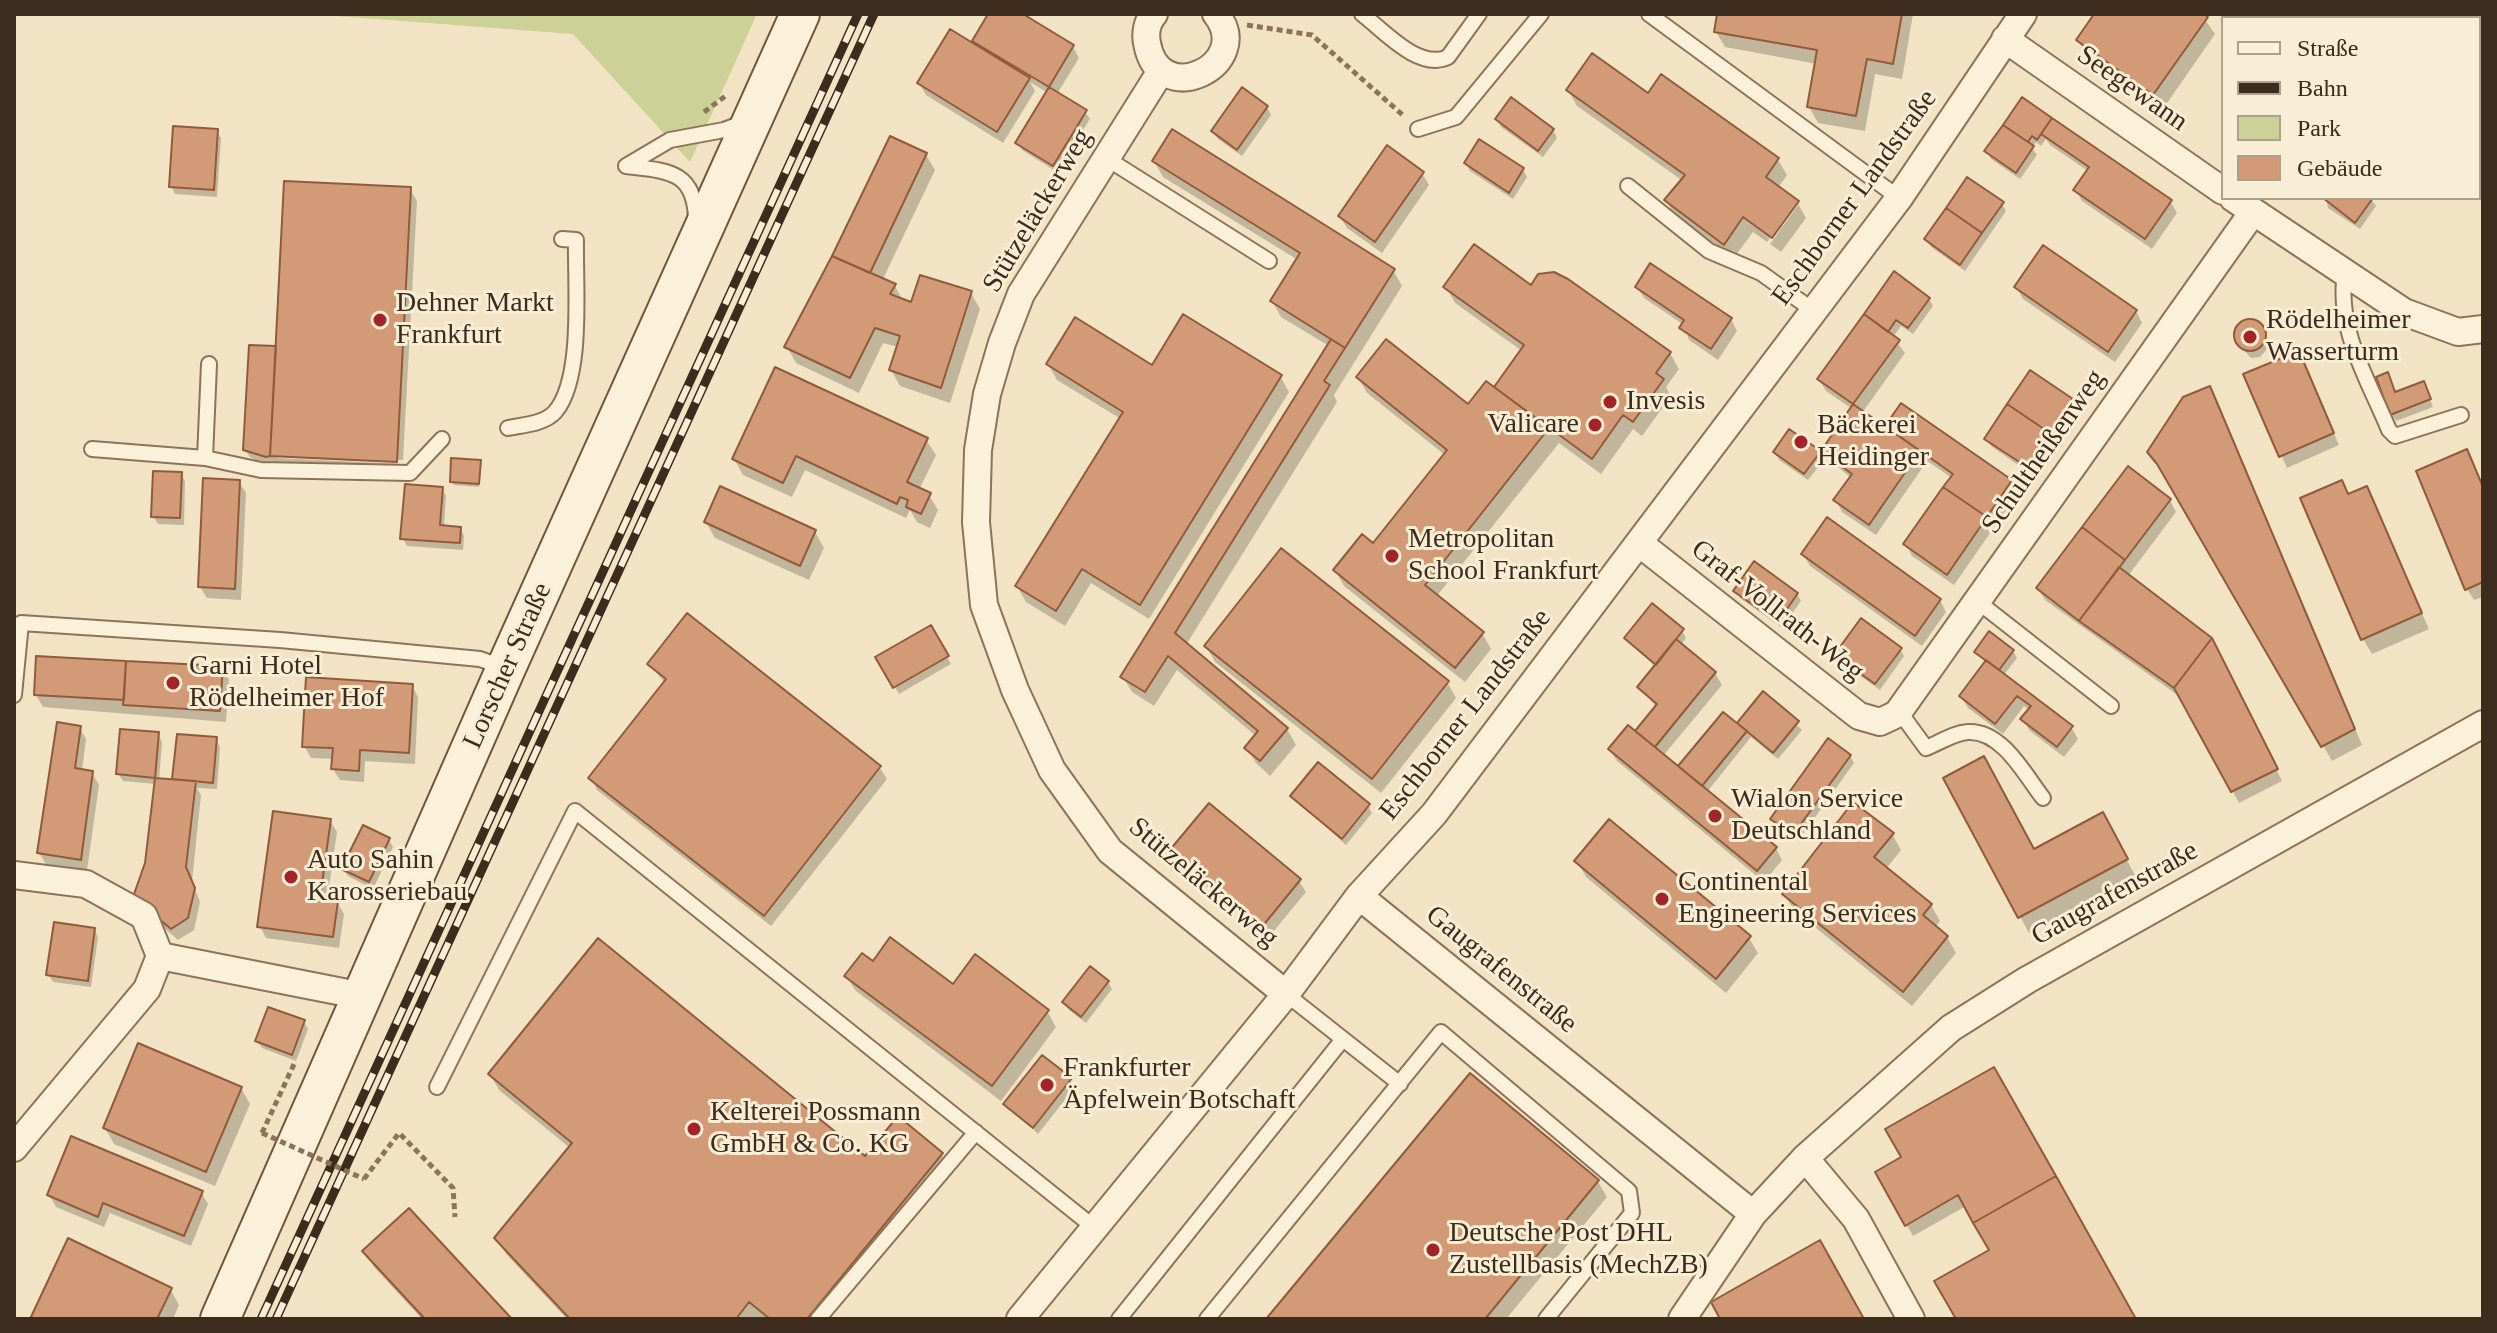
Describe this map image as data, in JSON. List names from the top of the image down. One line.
{"streets":{"main road":["Lorscher Straße"],"street":["Seegewann","Eschborner Landstraße","Stützeläckerweg","Schultheißenweg","Graf-Vollrath-Weg","Gaugrafenstraße"]},"crossings":[["Seegewann","Eschborner Landstraße"],["Eschborner Landstraße","Stützeläckerweg"],["Eschborner Landstraße","Graf-Vollrath-Weg"],["Eschborner Landstraße","Gaugrafenstraße"],["Schultheißenweg","Graf-Vollrath-Weg"]],"places":["Dehner Markt Frankfurt","Rödelheimer Wasserturm","Invesis","Valicare","Bäckerei Heidinger","Metropolitan School Frankfurt","Garni Hotel Rödelheimer Hof","Wialon Service Deutschland","Auto Sahin Karosseriebau","Continental Engineering Services","Frankfurter Äpfelwein Botschaft","Kelterei Possmann GmbH & Co. KG","Deutsche Post DHL Zustellbasis (MechZB)"],"legend":["Straße","Bahn","Park","Gebäude"]}
